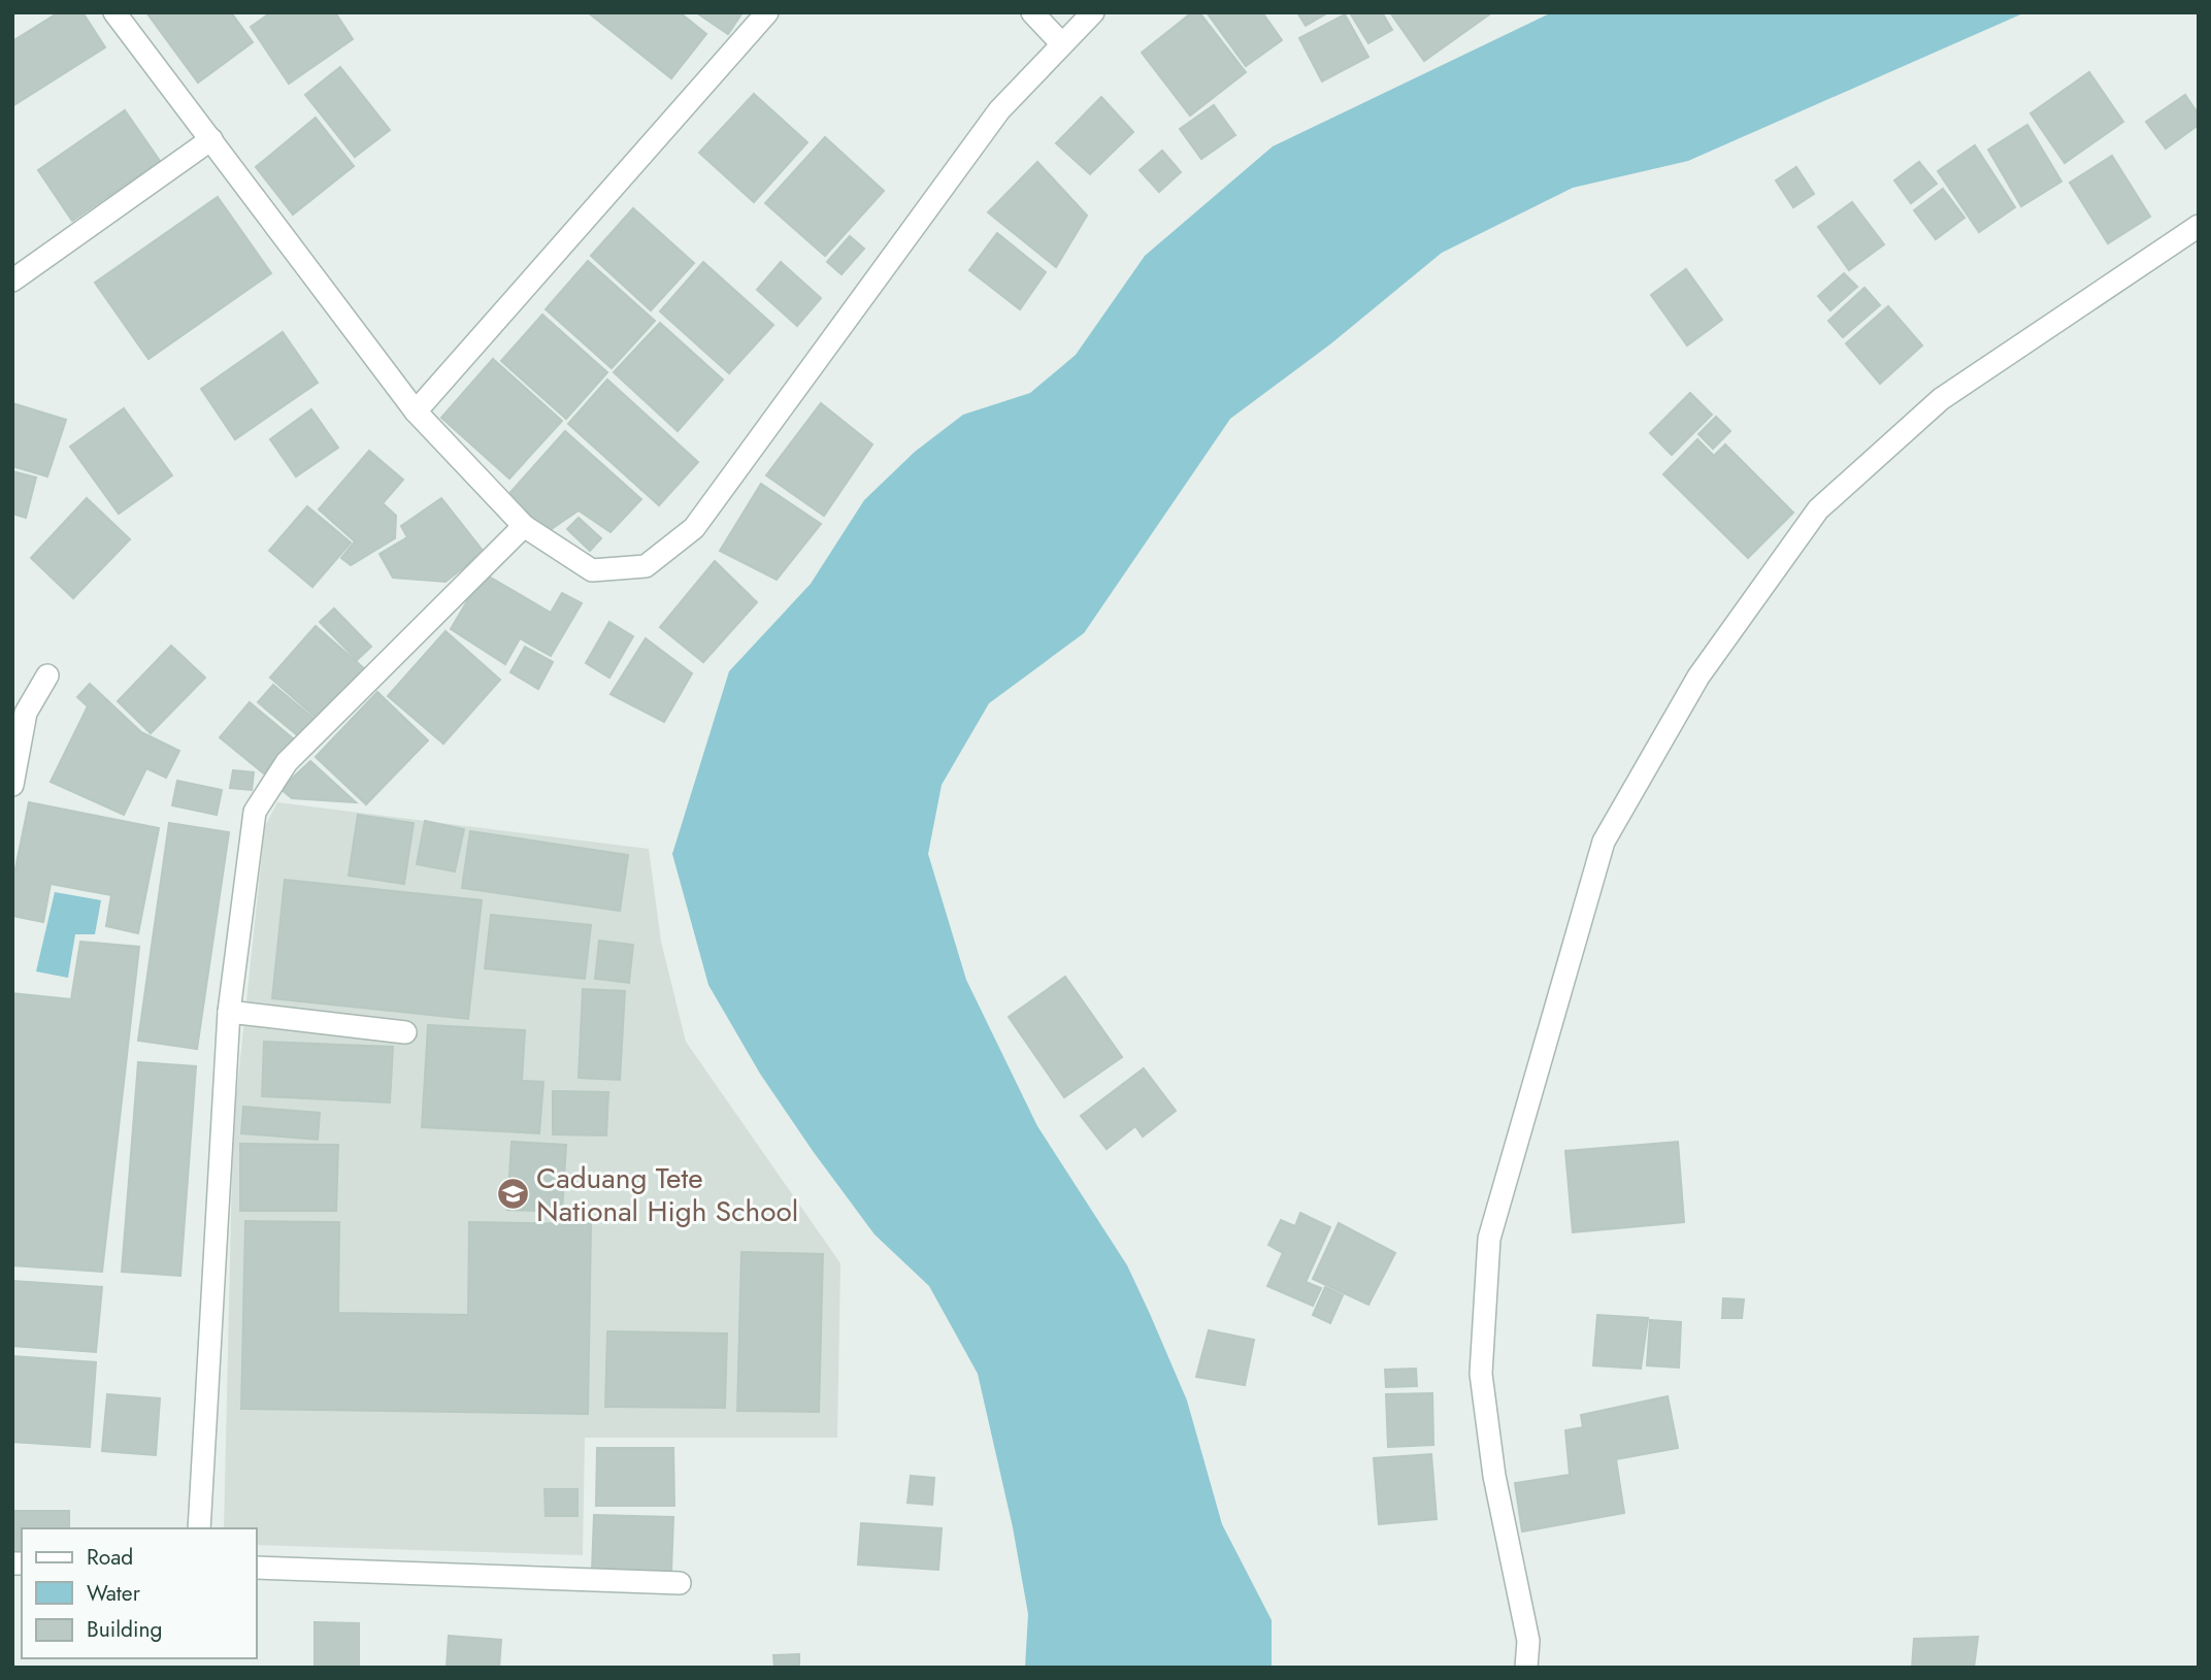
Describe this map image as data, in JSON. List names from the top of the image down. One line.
{"places":{"school or university":["Caduang Tete National High School"]},"legend":["Road","Water","Building"]}
